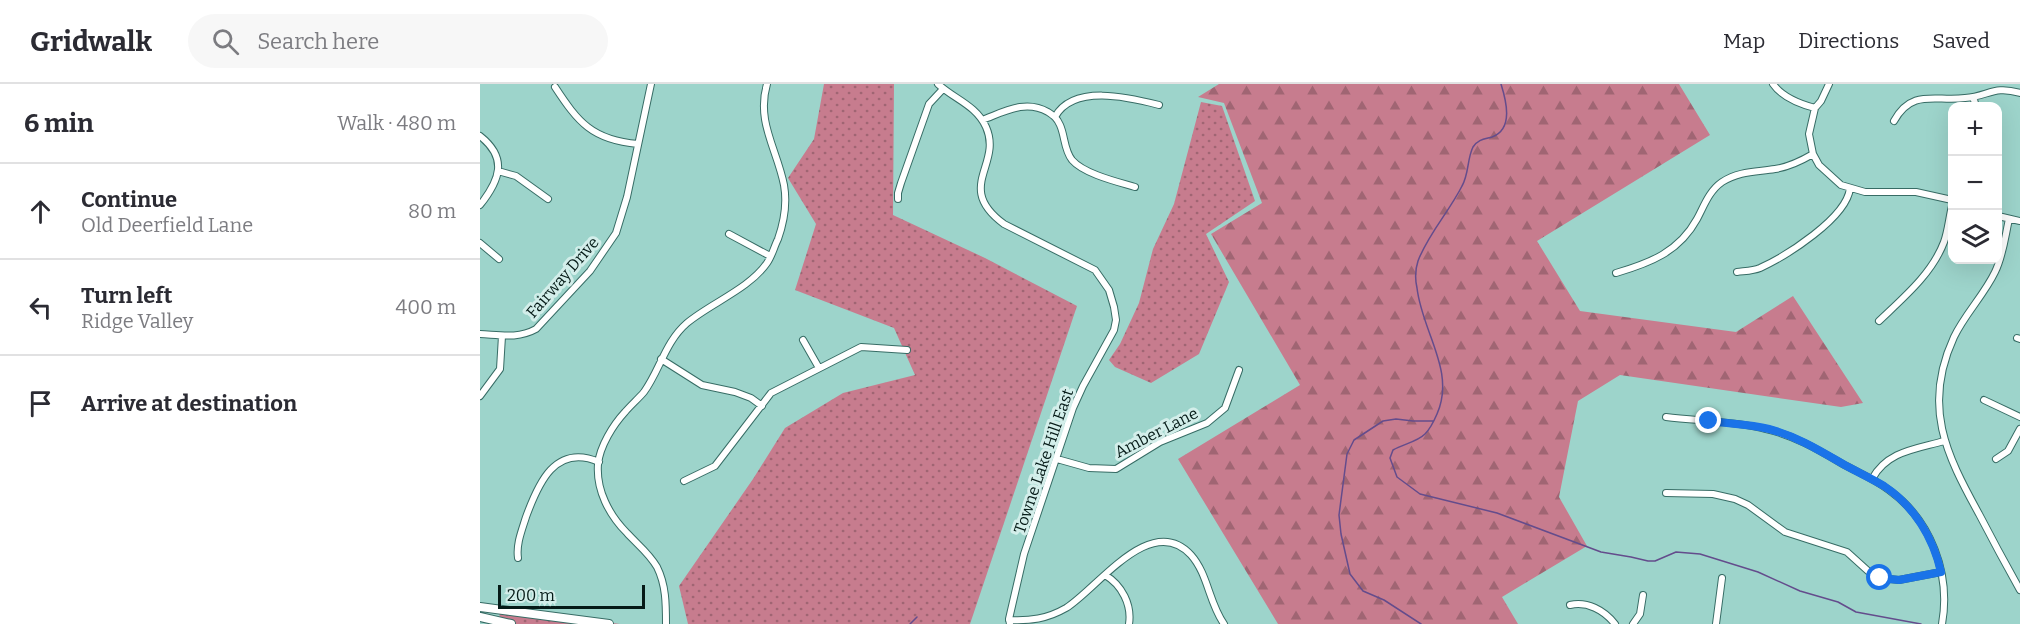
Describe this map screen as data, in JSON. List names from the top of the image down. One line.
{"streets":{"street":["Fairway Drive","Amber Lane","Towne Lake Hill East"]},"crossings":[["Amber Lane","Towne Lake Hill East"]],"scale_bar":"200 m","page":{"header":"Gridwalk","search":"Search here","nav":["Map","Directions","Saved"],"heading":["6 min","Walk · 480 m"],"map_buttons":["+","−"],"list":[["Continue","Old Deerfield Lane","80 m"],["Turn left","Ridge Valley","400 m"],"Arrive at destination"],"scale":"200 m"}}
